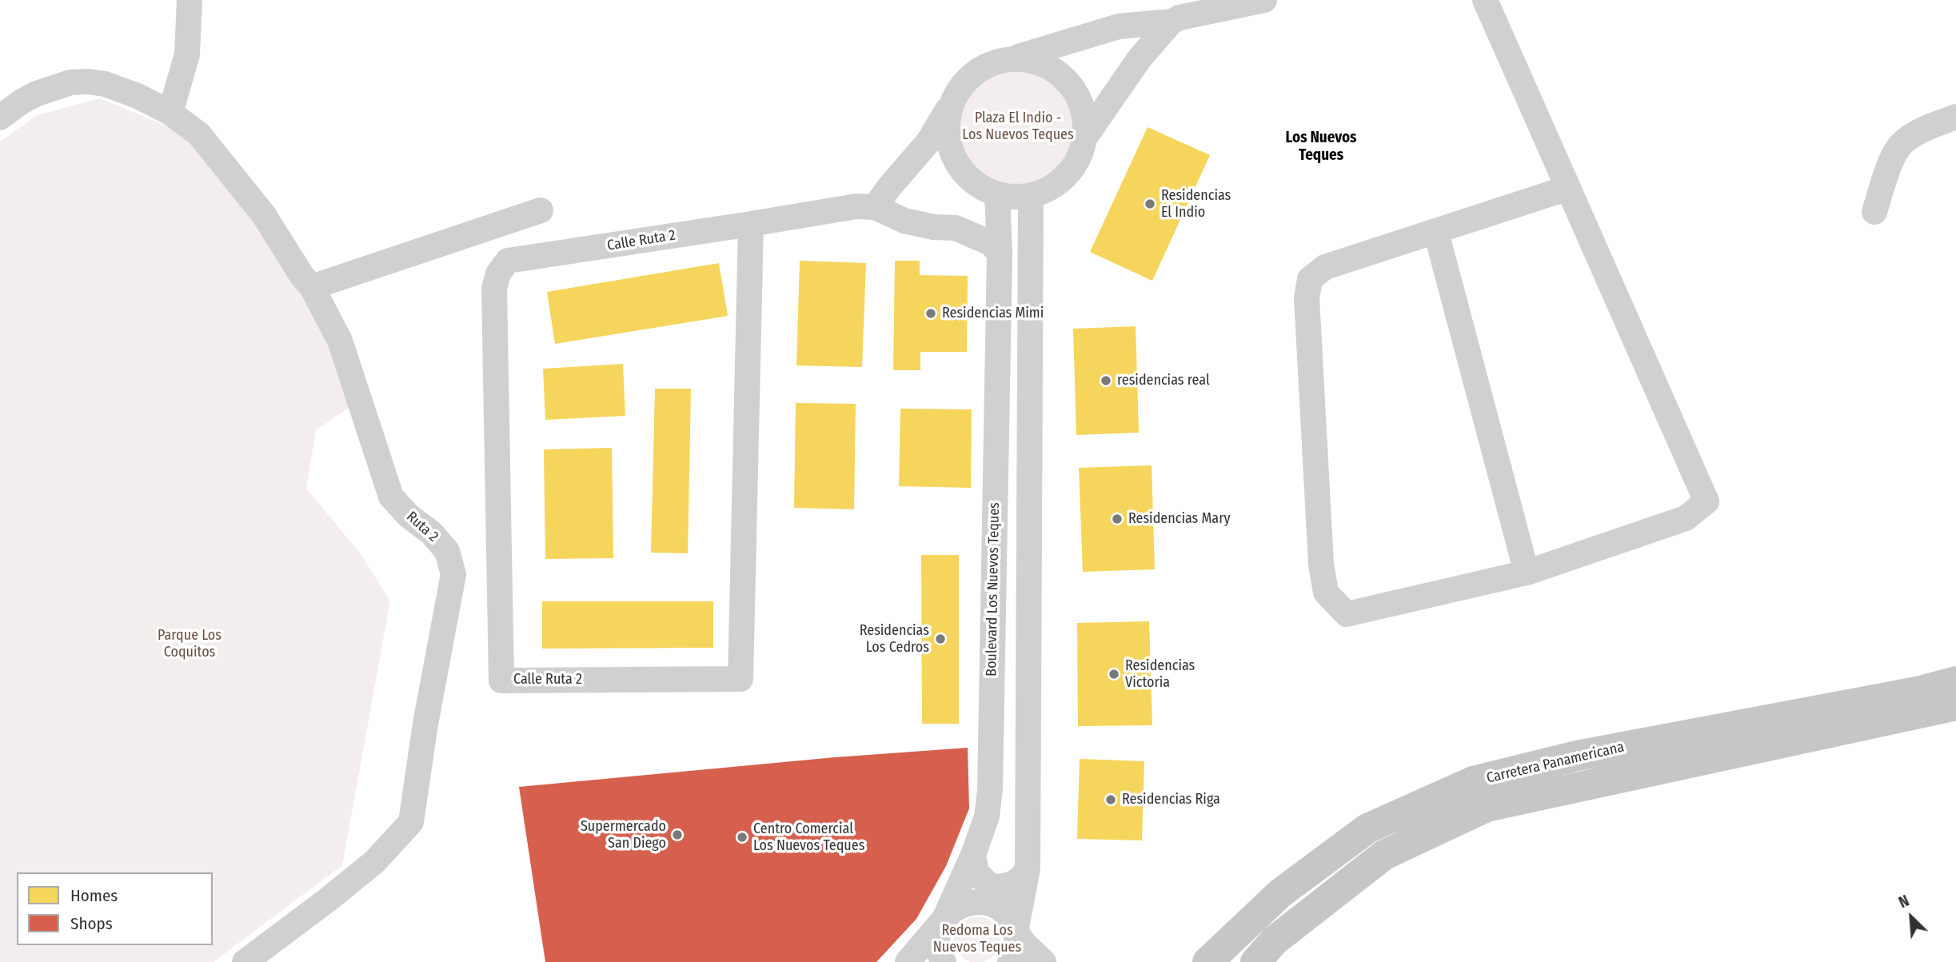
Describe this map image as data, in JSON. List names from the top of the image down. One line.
{"streets":{"main road":["Carretera Panamericana"],"street":["Calle Ruta 2","Ruta 2","Boulevard Los Nuevos Teques"]},"districts":["Los Nuevos Teques"],"parks":["Plaza El Indio - Los Nuevos Teques","Parque Los Coquitos","Redoma Los Nuevos Teques"],"places":["Residencias El Indio","Residencias Mimi","residencias real","Residencias Mary","Residencias Los Cedros","Residencias Victoria","Residencias Riga","Supermercado San Diego","Centro Comercial Los Nuevos Teques"],"legend":["Homes","Shops"],"north":"top left"}
